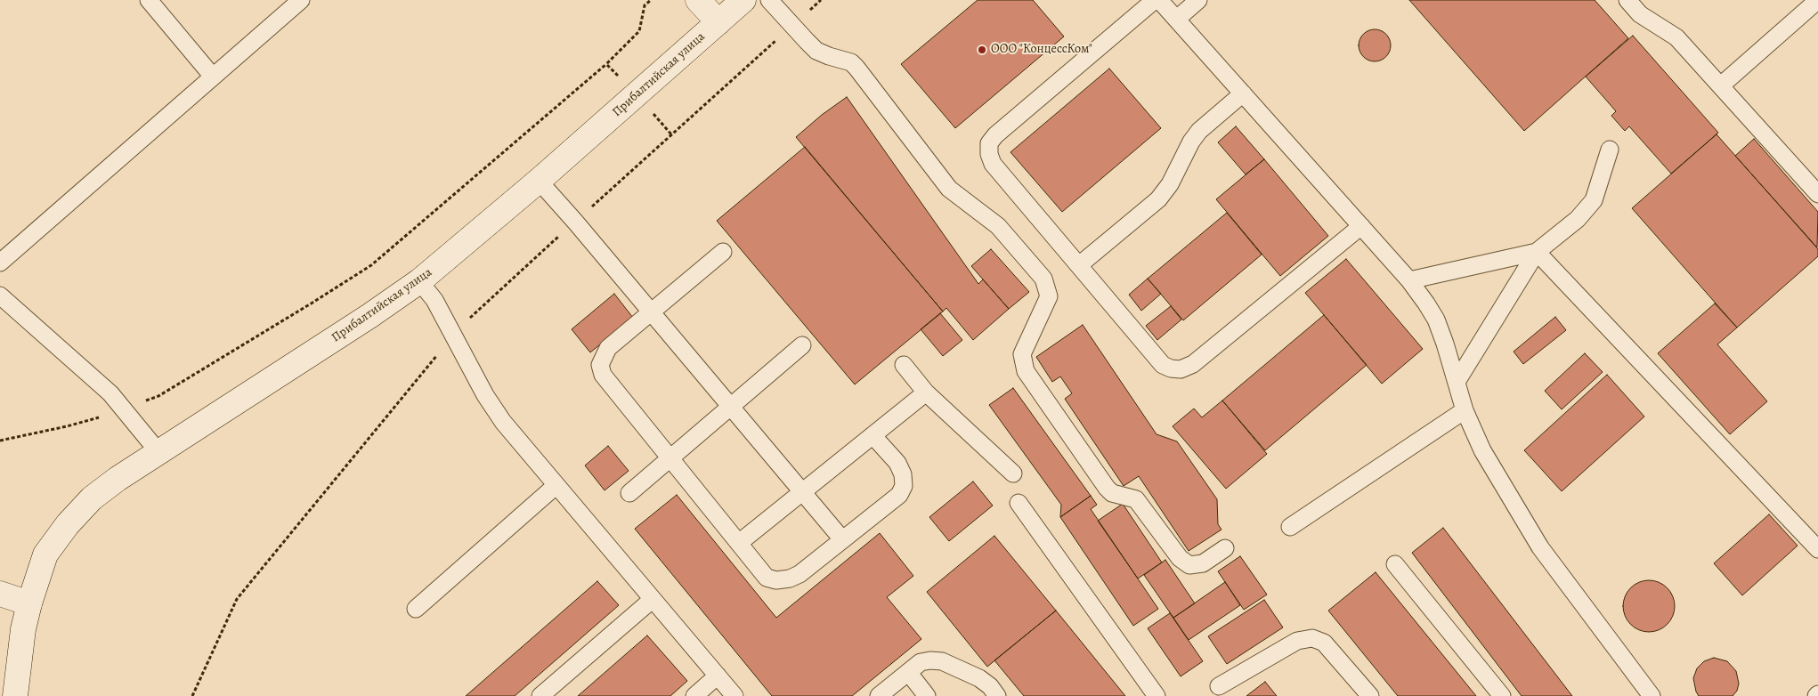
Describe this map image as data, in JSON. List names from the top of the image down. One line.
{"streets":{"street":["Прибалтийская улица"]},"places":["ООО \"КонцессКом\""]}
